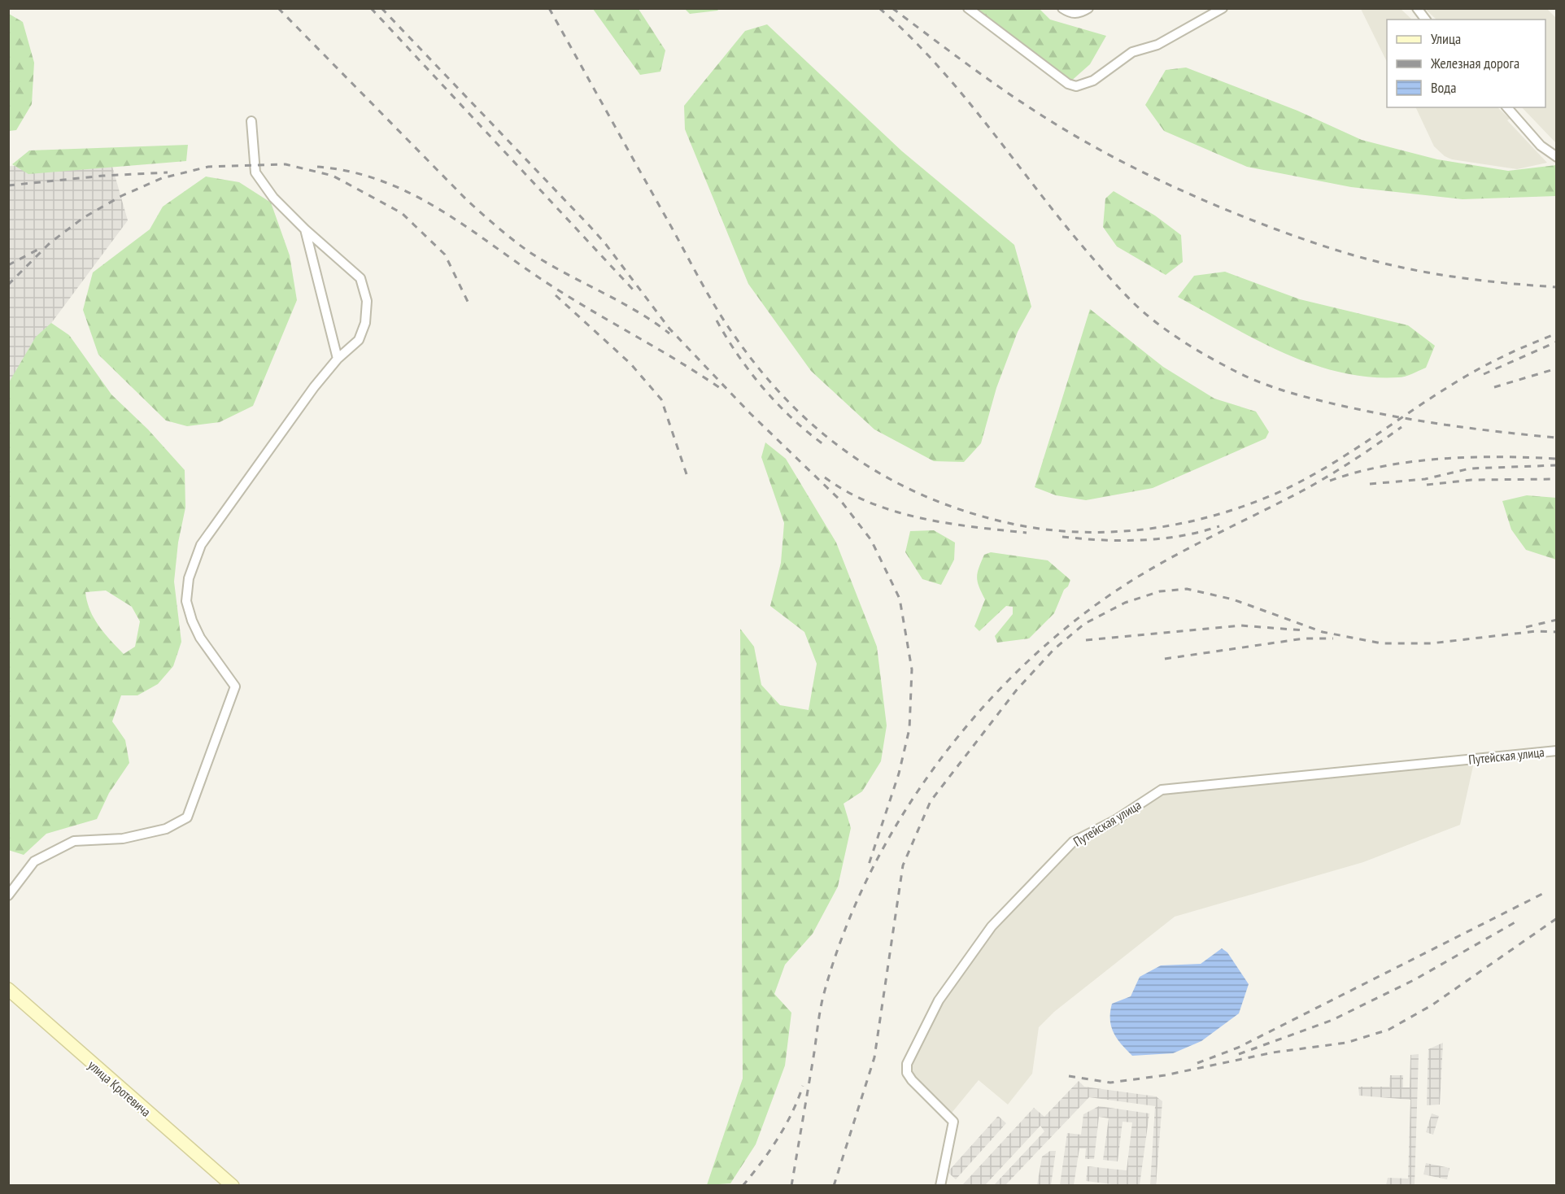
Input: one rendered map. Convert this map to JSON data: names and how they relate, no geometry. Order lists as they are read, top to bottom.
{
  "streets": {
    "street": ["Путейская улица", "улица Кротевича"]
  },
  "legend": ["Улица", "Железная дорога", "Вода"]
}
